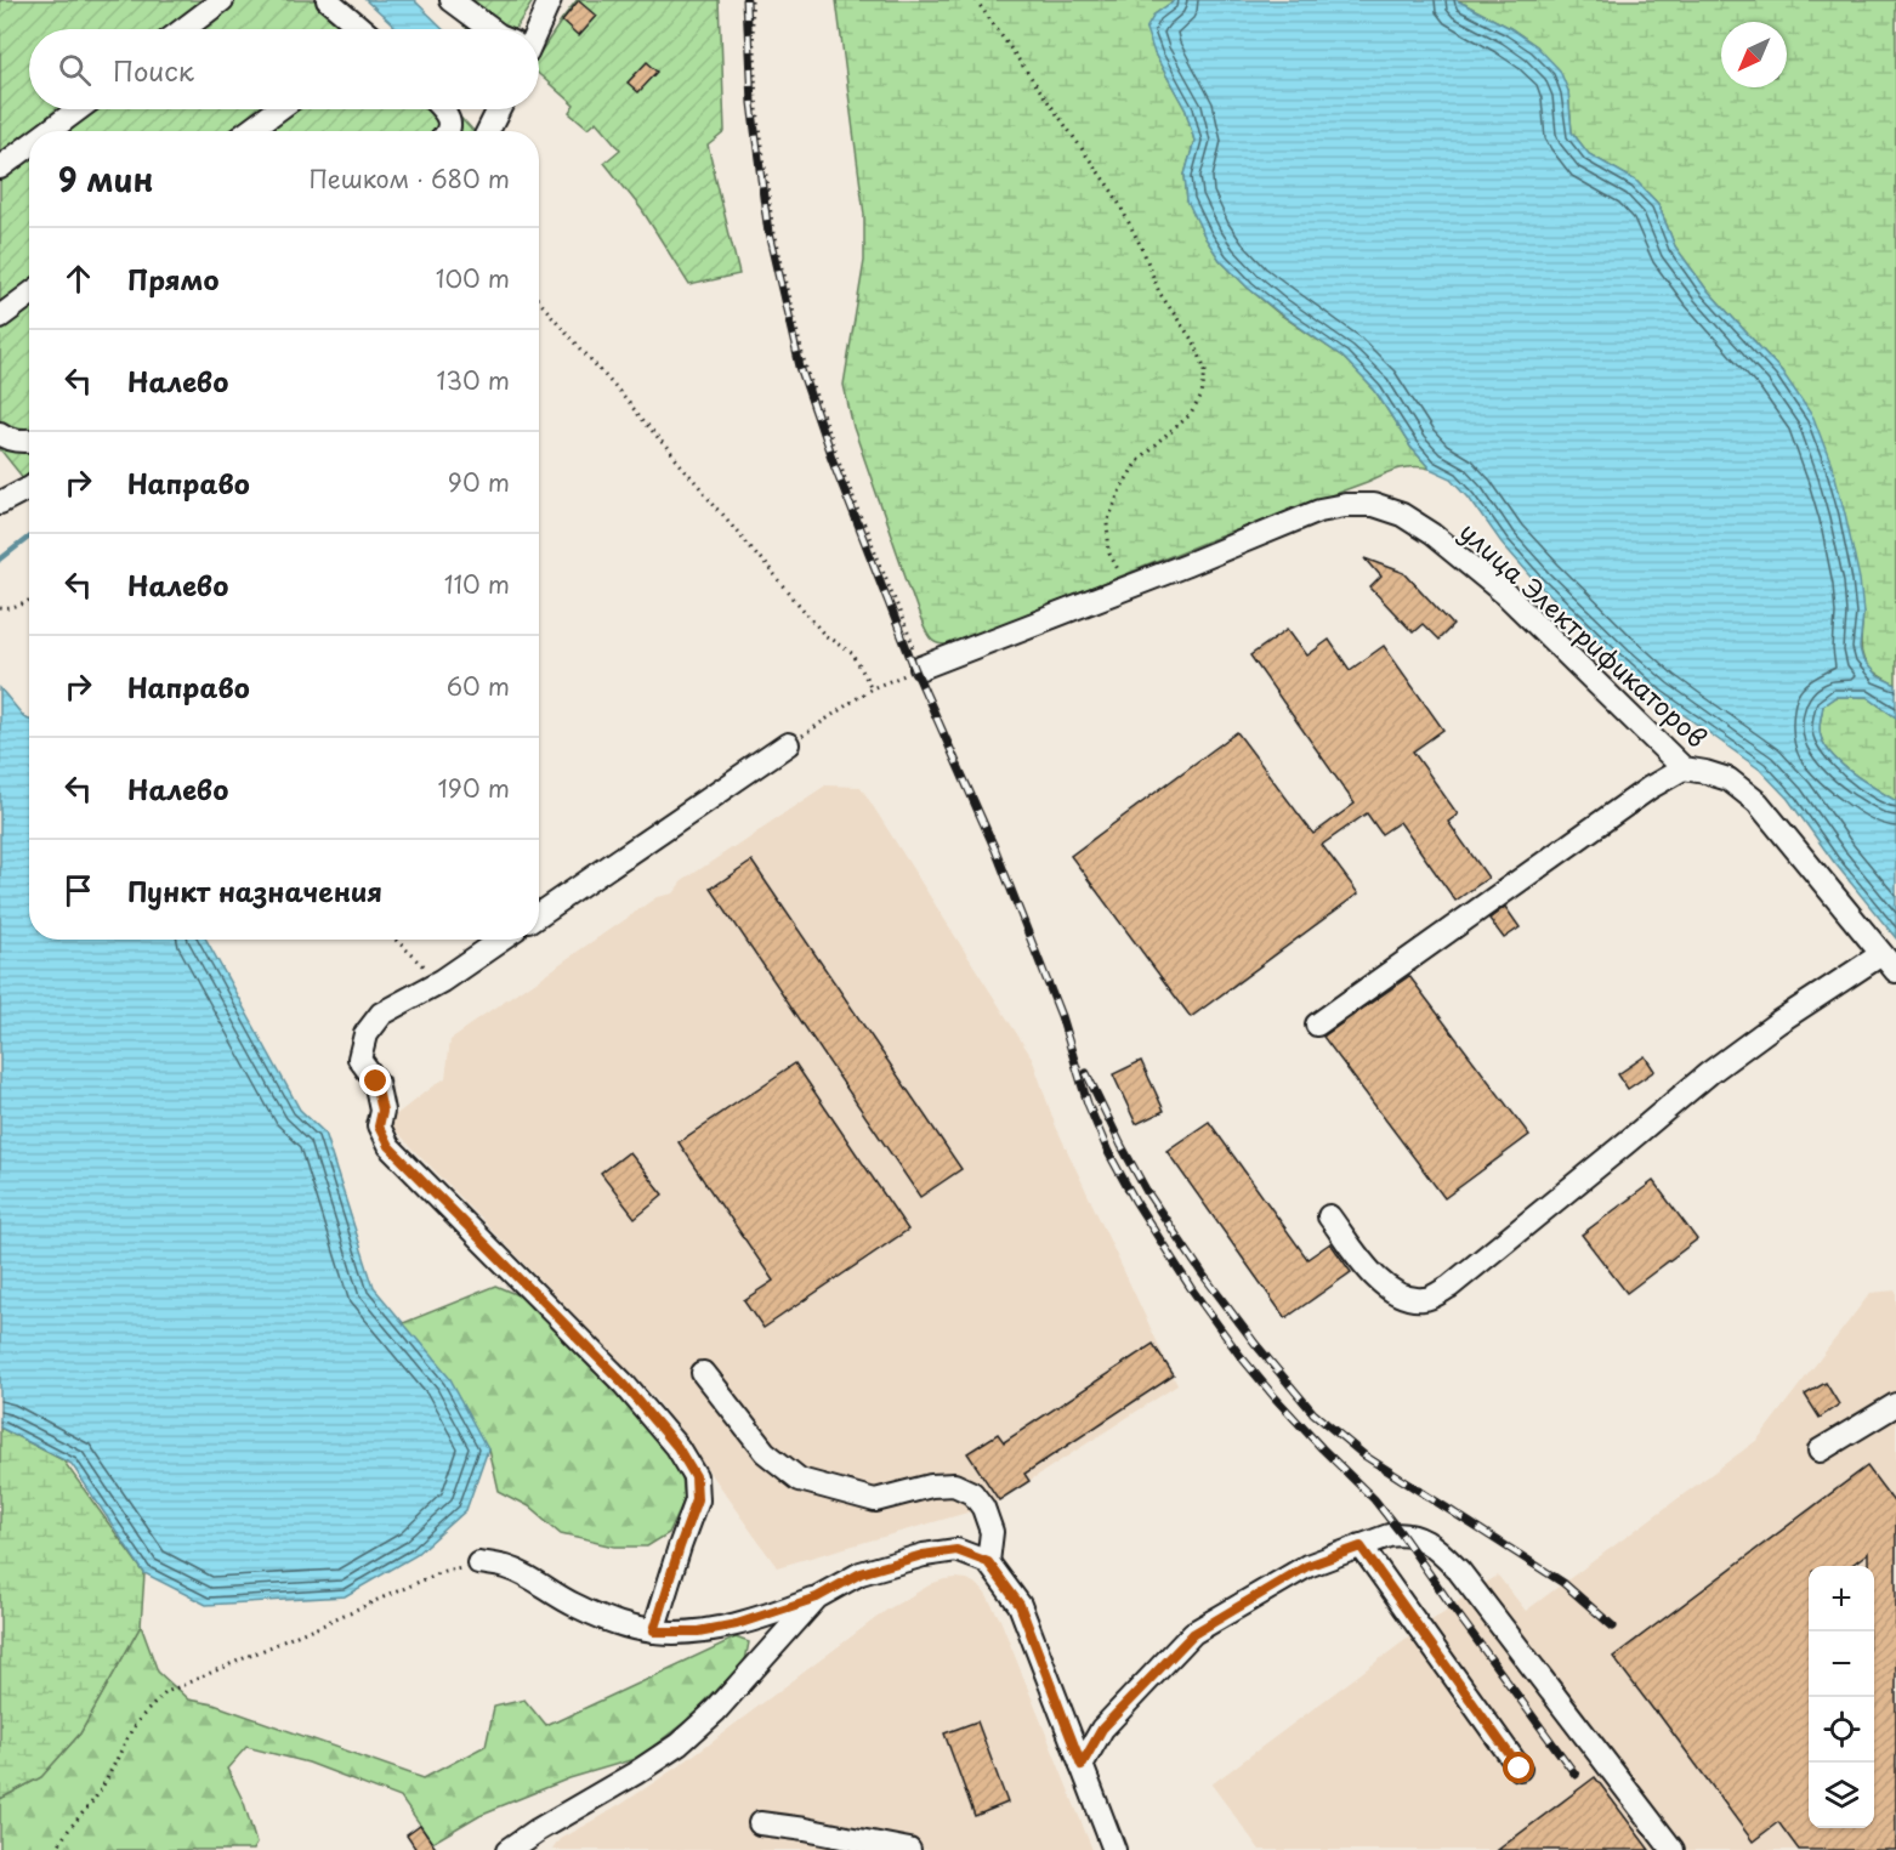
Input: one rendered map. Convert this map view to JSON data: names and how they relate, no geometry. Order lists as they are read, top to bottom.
{
  "streets": {
    "street": ["улица Электрификаторов"]
  },
  "north": "bottom left",
  "page": {
    "search": "Поиск",
    "heading": ["9 мин", "Пешком · 680 m"],
    "list": [
      ["Прямо", "100 m"],
      ["Налево", "130 m"],
      ["Направо", "90 m"],
      ["Налево", "110 m"],
      ["Направо", "60 m"],
      ["Налево", "190 m"],
      "Пункт назначения"
    ],
    "map_buttons": ["+", "−"]
  }
}
